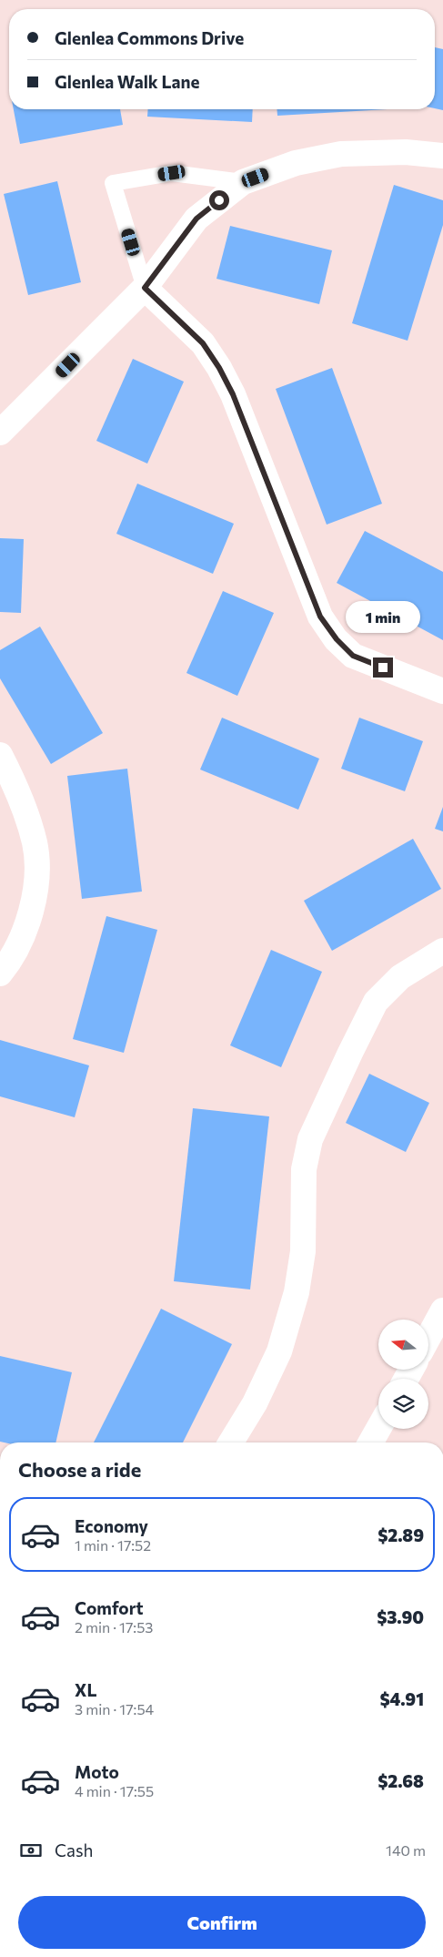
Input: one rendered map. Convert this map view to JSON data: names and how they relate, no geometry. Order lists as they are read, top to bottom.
{
  "north": "left",
  "page": {
    "banner": ["Glenlea Commons Drive", "Glenlea Walk Lane"],
    "bubble": "1 min",
    "heading": "Choose a ride",
    "list": [
      {
        "name": "Economy",
        "note": "1 min · 17:52",
        "value": "$2.89"
      },
      {
        "name": "Comfort",
        "note": "2 min · 17:53",
        "value": "$3.90"
      },
      {
        "name": "XL",
        "note": "3 min · 17:54",
        "value": "$4.91"
      },
      {
        "name": "Moto",
        "note": "4 min · 17:55",
        "value": "$2.68"
      }
    ],
    "pay": ["Cash", "140 m"],
    "buttons": "Confirm"
  }
}
